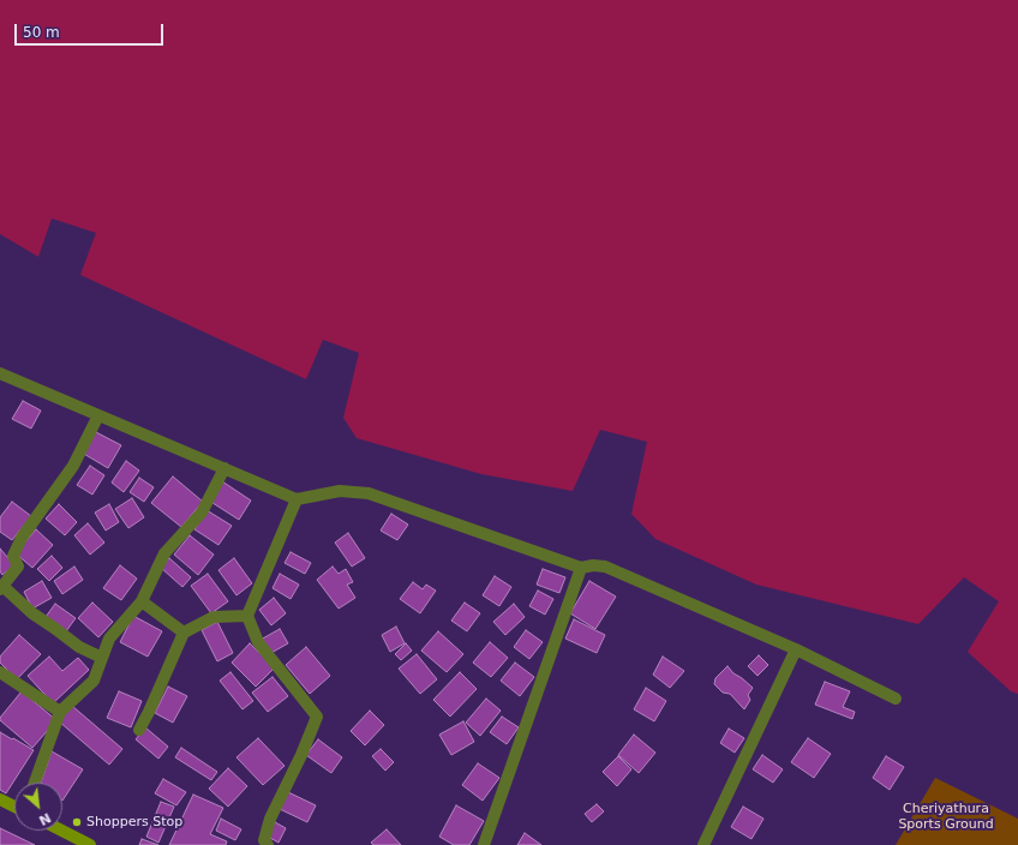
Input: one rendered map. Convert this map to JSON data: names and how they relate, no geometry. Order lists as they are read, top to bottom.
{
  "parks": ["Cheriyathura Sports Ground"],
  "places": ["Shoppers Stop"],
  "scale_bar": "50 m",
  "north": "bottom right"
}
